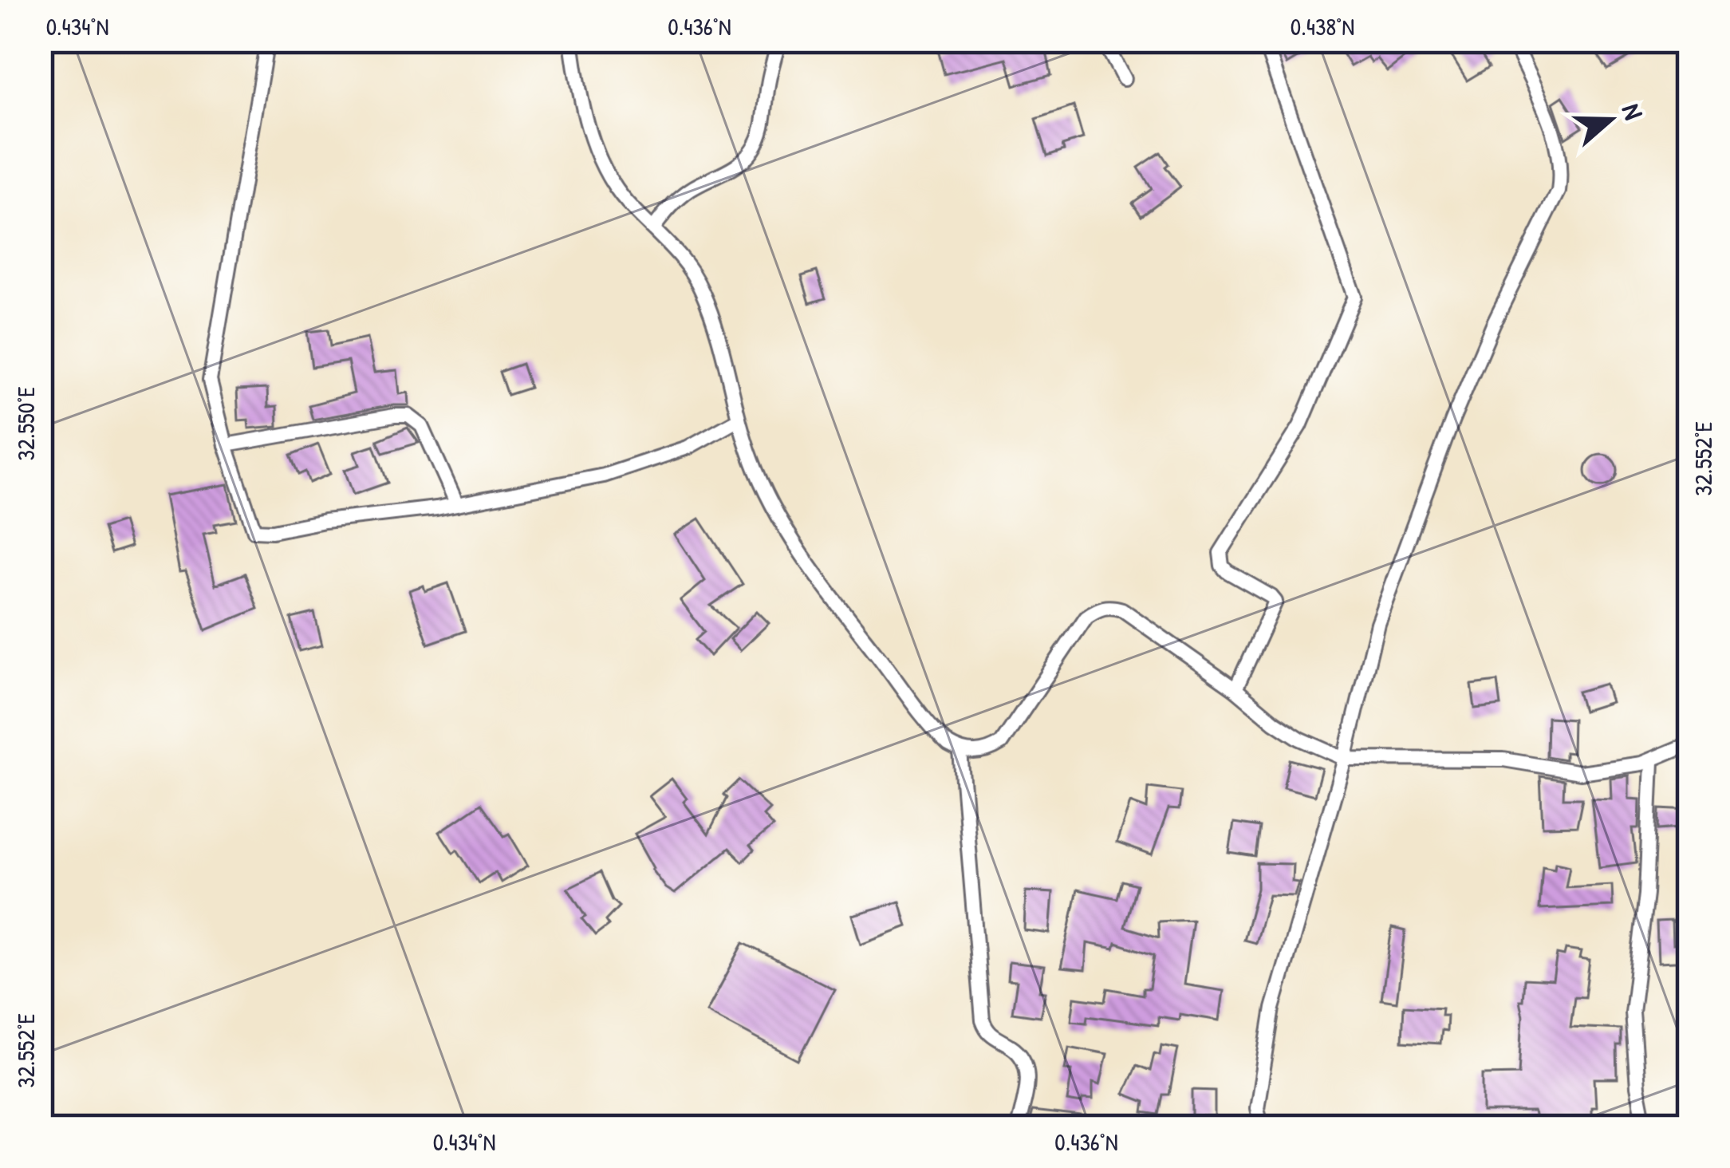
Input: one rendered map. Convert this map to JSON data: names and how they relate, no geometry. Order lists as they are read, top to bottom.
{
  "north": "right",
  "coordinates": [
    "0.434°N",
    "0.436°N",
    "0.438°N",
    "32.550°E",
    "32.552°E"
  ]
}
